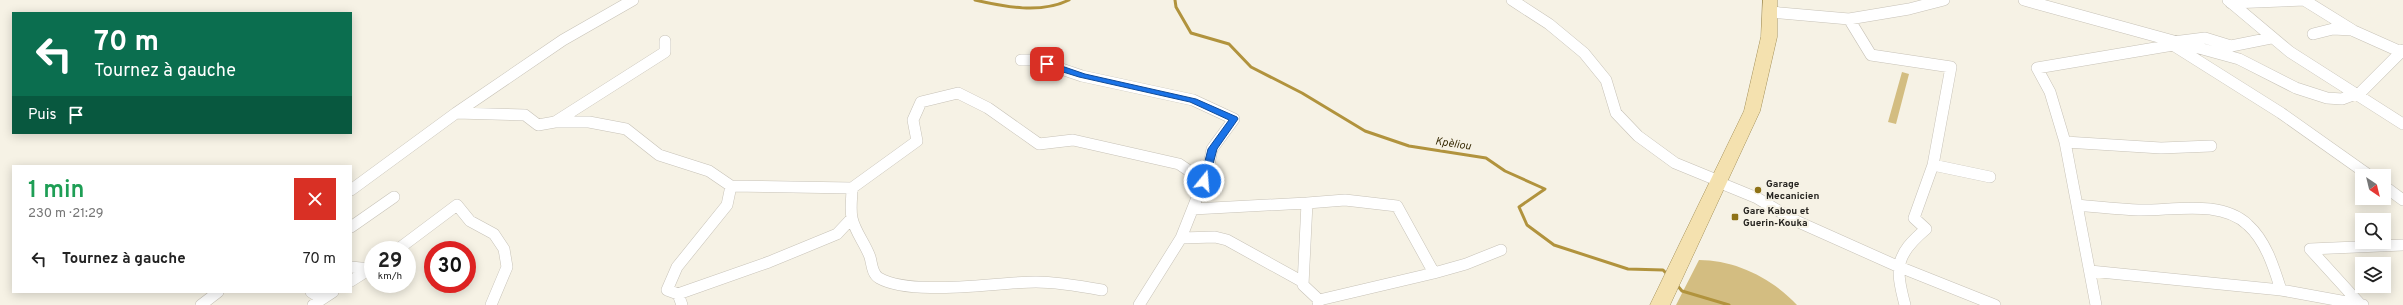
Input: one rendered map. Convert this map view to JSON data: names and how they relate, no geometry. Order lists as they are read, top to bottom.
{
  "water": ["Kpèliou"],
  "places": {
    "other": ["Garage Mecanicien"],
    "transit": ["Gare Kabou et Guerin-Kouka"]
  },
  "north": "bottom right",
  "page": {
    "turn": ["70 m", "Tournez à gauche"],
    "then": "Puis",
    "heading": ["1 min", "230 m · 21:29"],
    "list": [
      {
        "name": "Tournez à gauche",
        "value": "70 m"
      }
    ],
    "speed": "29 km/h",
    "limit": "30"
  }
}
